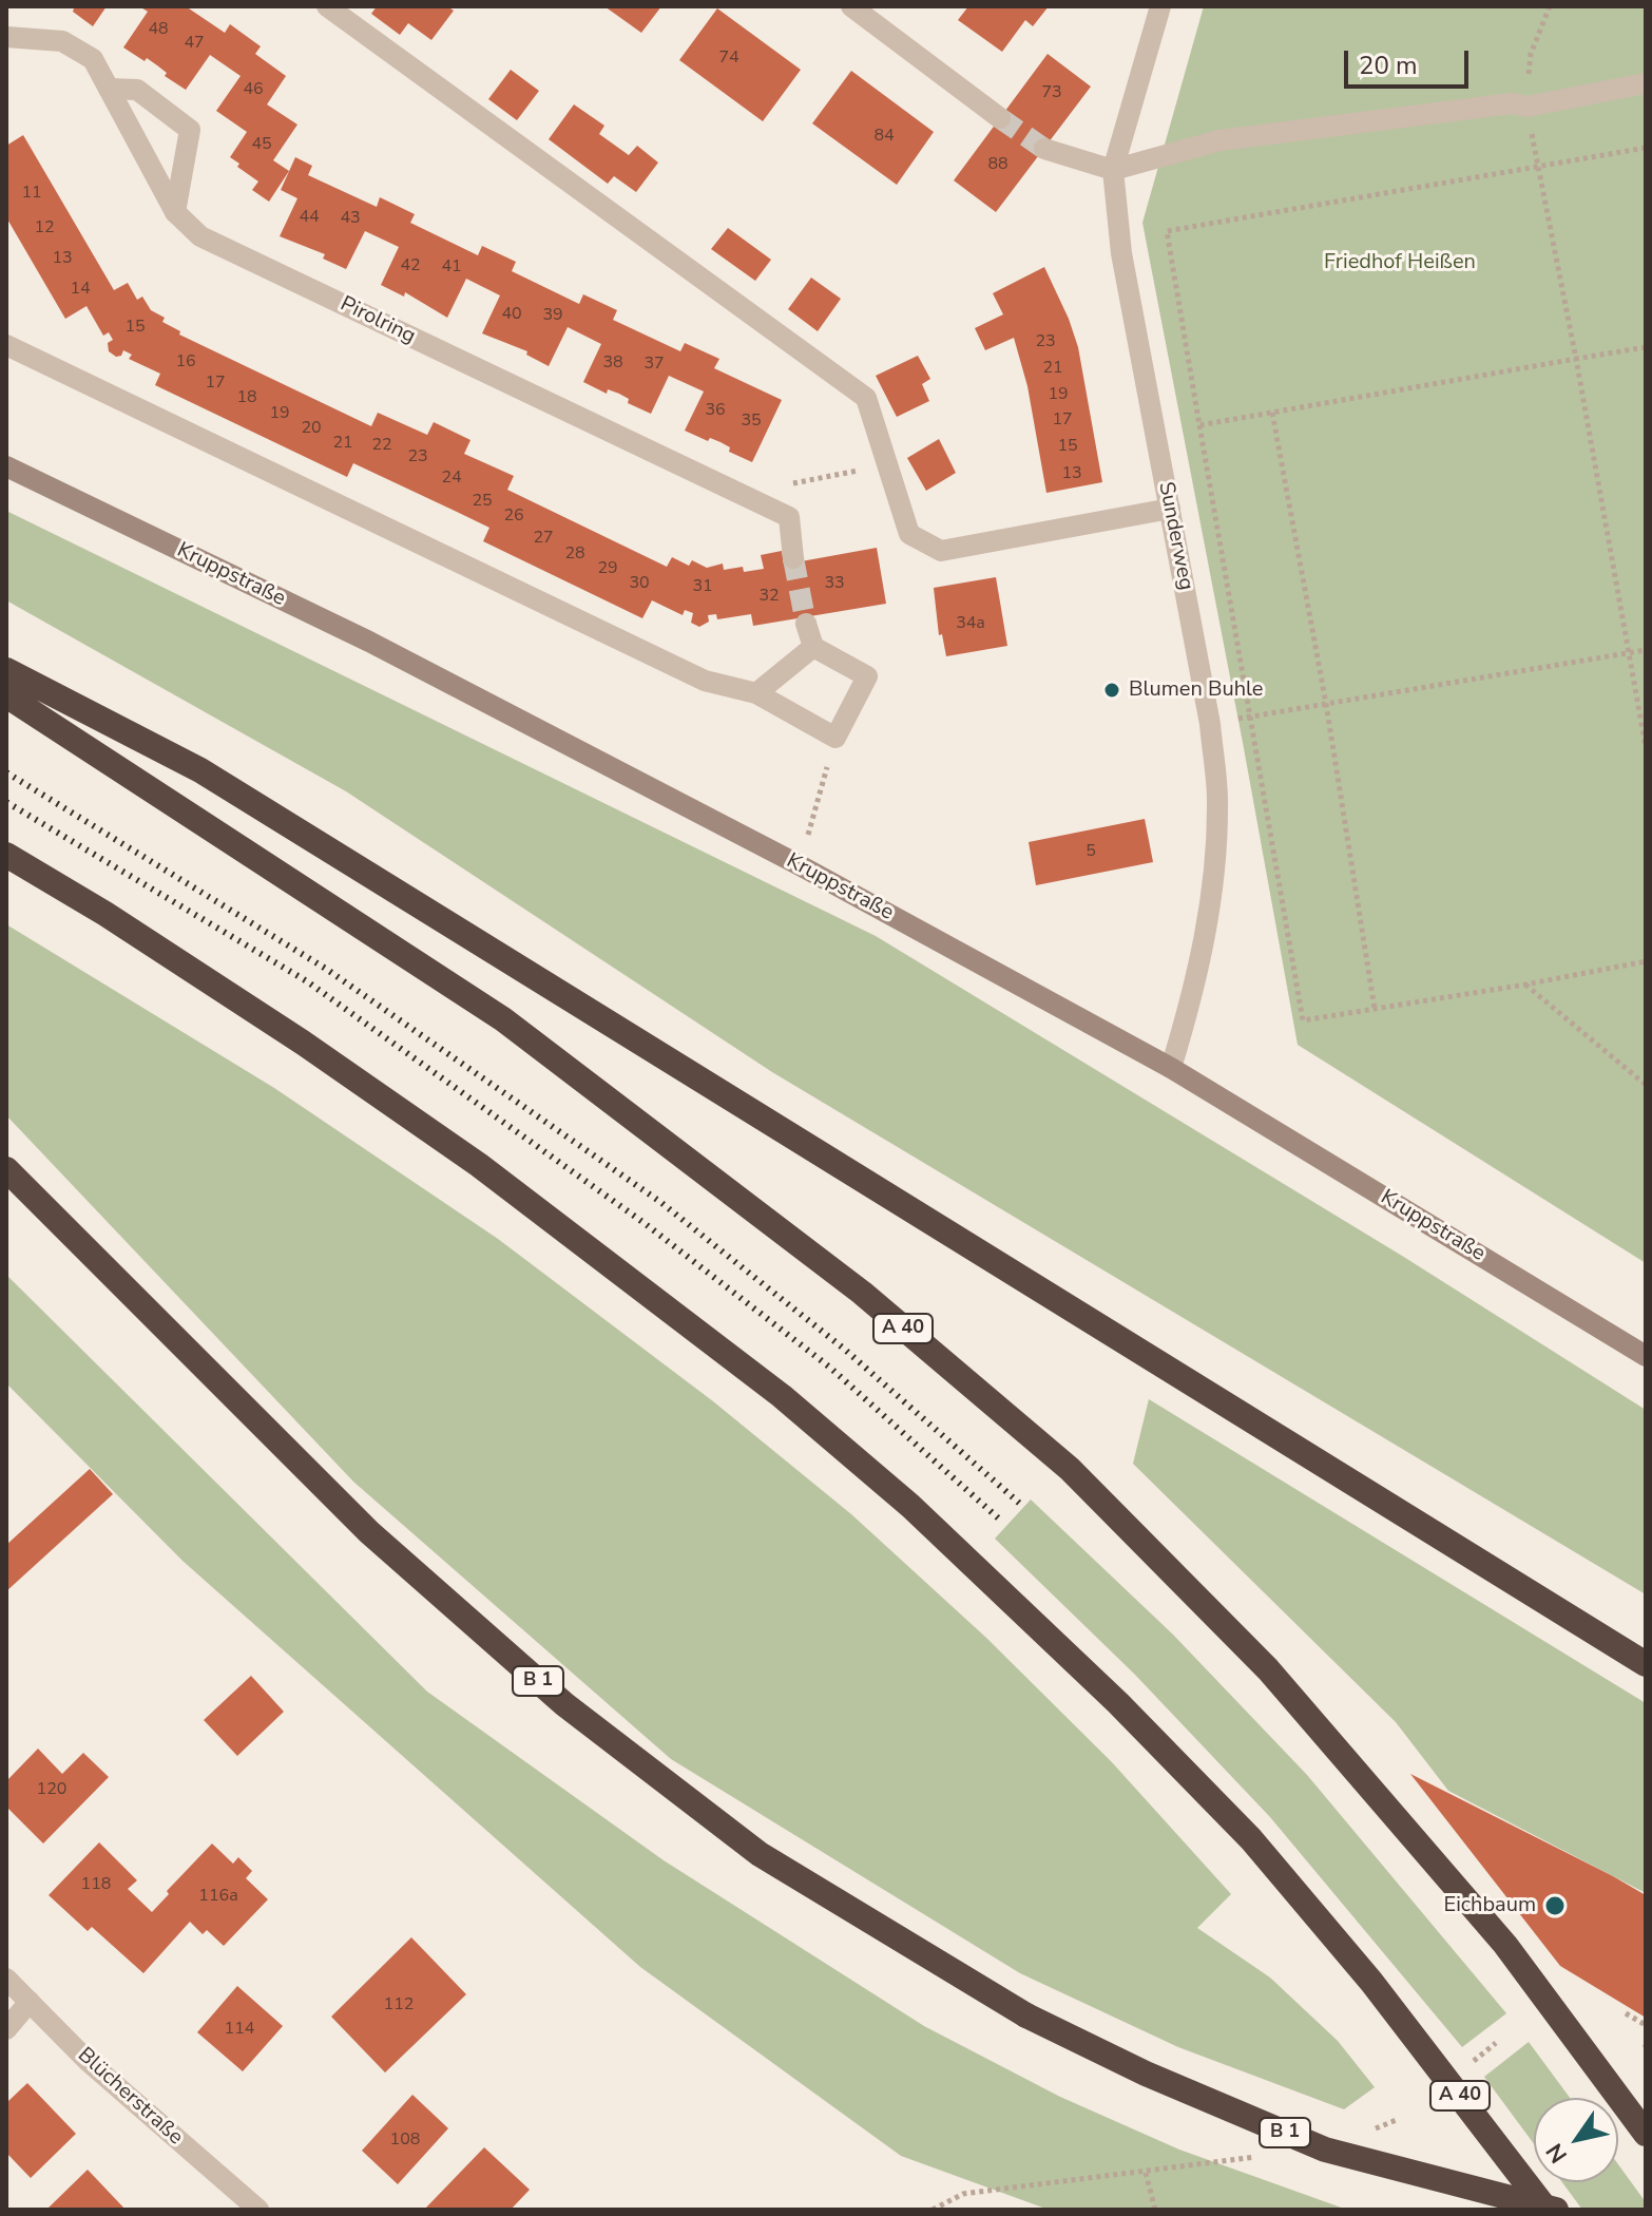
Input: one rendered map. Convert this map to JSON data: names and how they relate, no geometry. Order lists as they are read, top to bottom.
{
  "streets": {
    "highway": ["A 40", "B 1"],
    "street": [
      "Pirolring",
      "Sunderweg",
      "Kruppstraße",
      "Blücherstraße"
    ]
  },
  "crossings": [
    ["Sunderweg", "Kruppstraße"]
  ],
  "parks": ["Friedhof Heißen"],
  "places": ["Blumen Buhle", "Eichbaum"],
  "house_numbers": [
    "48",
    "47",
    "74",
    "46",
    "73",
    "84",
    "45",
    "88",
    "11",
    "44",
    "43",
    "12",
    "13",
    "42",
    "41",
    "14",
    "40",
    "39",
    "15",
    "23",
    "16",
    "38",
    "37",
    "21",
    "17",
    "19",
    "18",
    "36",
    "19",
    "17",
    "35",
    "20",
    "21",
    "22",
    "15",
    "23",
    "13",
    "24",
    "25",
    "26",
    "27",
    "28",
    "29",
    "30",
    "33",
    "31",
    "32",
    "34a",
    "5",
    "120",
    "118",
    "116a",
    "112",
    "114",
    "108"
  ],
  "scale_bar": "20 m",
  "north": "bottom left"
}
